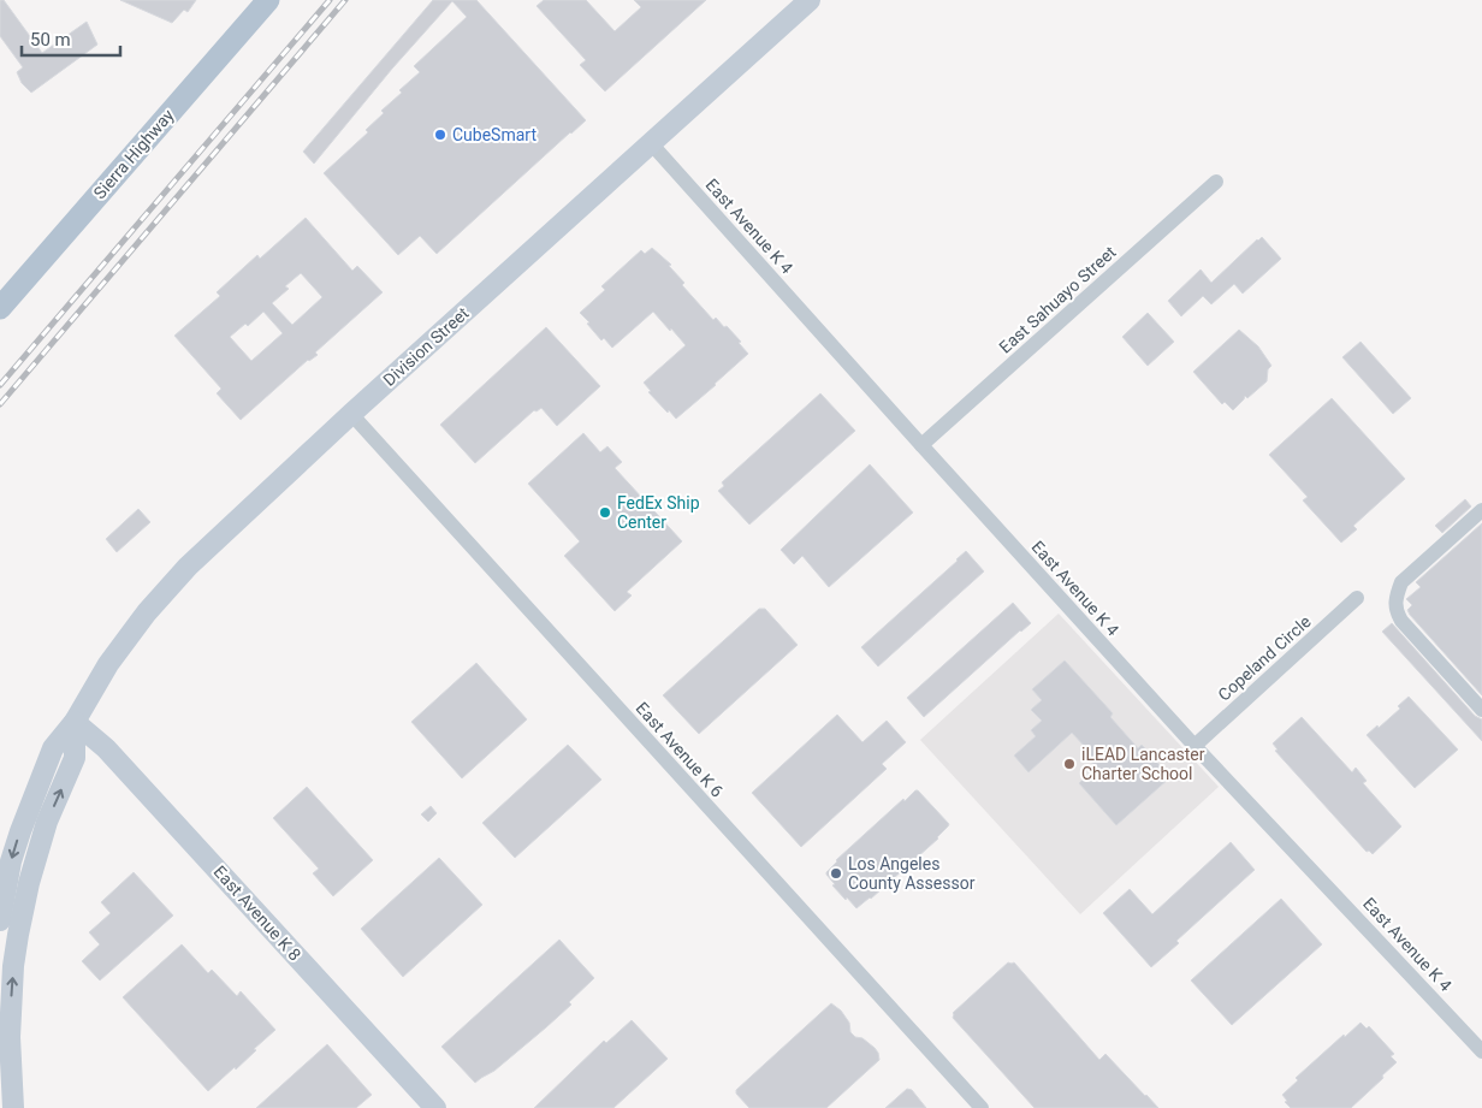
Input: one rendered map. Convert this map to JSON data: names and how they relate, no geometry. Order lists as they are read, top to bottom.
{
  "streets": {
    "main road": ["Sierra Highway", "Division Street", "East Avenue K 8"],
    "street": [
      "East Avenue K 4",
      "East Sahuayo Street",
      "Copeland Circle",
      "East Avenue K 6"
    ]
  },
  "crossings": [
    ["East Avenue K 4", "East Sahuayo Street"],
    ["East Avenue K 4", "Division Street"],
    ["East Avenue K 4", "Copeland Circle"],
    ["Division Street", "East Avenue K 6"],
    ["Division Street", "East Avenue K 8"]
  ],
  "places": [
    "CubeSmart",
    "FedEx Ship Center",
    "iLEAD Lancaster Charter School",
    "Los Angeles County Assessor"
  ],
  "scale_bar": "50 m"
}
